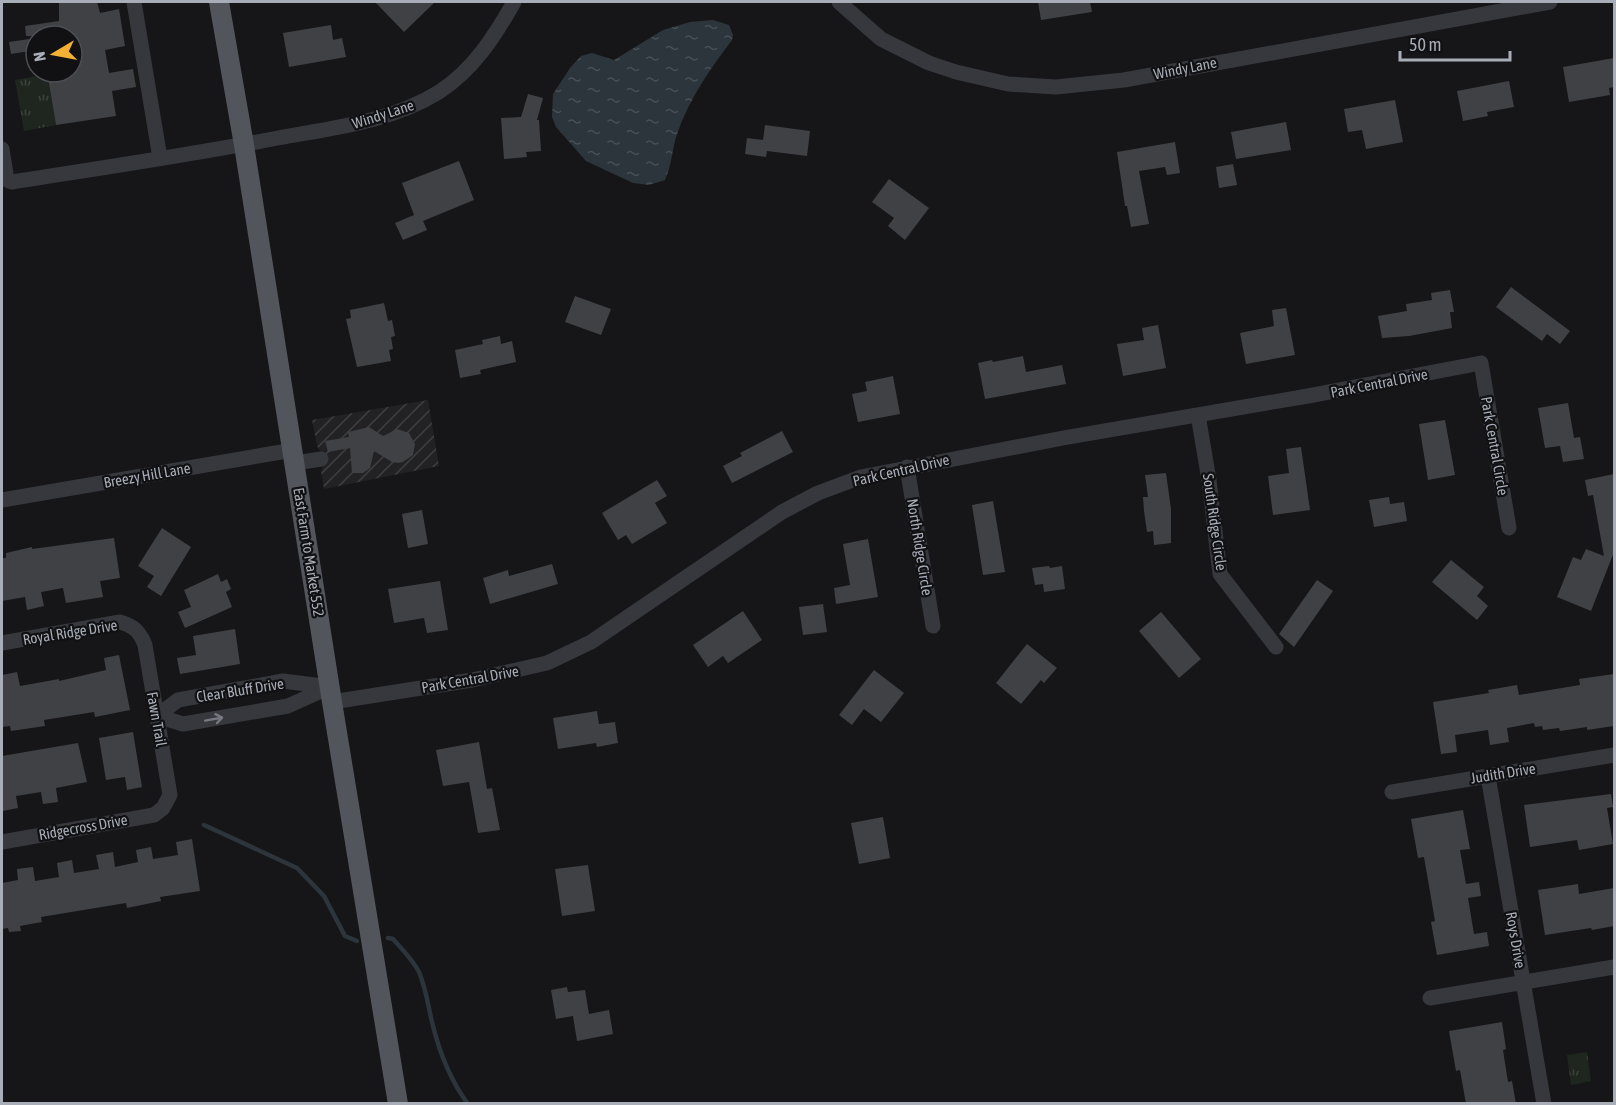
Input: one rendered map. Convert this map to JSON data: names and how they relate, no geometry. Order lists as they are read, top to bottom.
{
  "streets": {
    "main road": ["East Farm to Market 552"],
    "street": [
      "Windy Lane",
      "Park Central Drive",
      "Park Central Circle",
      "Breezy Hill Lane",
      "South Ridge Circle",
      "North Ridge Circle",
      "Royal Ridge Drive",
      "Clear Bluff Drive",
      "Fawn Trail",
      "Judith Drive",
      "Ridgecross Drive",
      "Roys Drive"
    ]
  },
  "crossings": [
    ["Windy Lane", "East Farm to Market 552"],
    ["Park Central Drive", "Park Central Circle"],
    ["Park Central Drive", "South Ridge Circle"],
    ["Park Central Drive", "North Ridge Circle"],
    ["Park Central Drive", "East Farm to Market 552"],
    ["Park Central Drive", "Clear Bluff Drive"],
    ["Breezy Hill Lane", "East Farm to Market 552"],
    ["East Farm to Market 552", "Clear Bluff Drive"],
    ["Royal Ridge Drive", "Fawn Trail"],
    ["Clear Bluff Drive", "Fawn Trail"],
    ["Fawn Trail", "Ridgecross Drive"],
    ["Judith Drive", "Roys Drive"]
  ],
  "scale_bar": "50 m",
  "north": "left"
}
